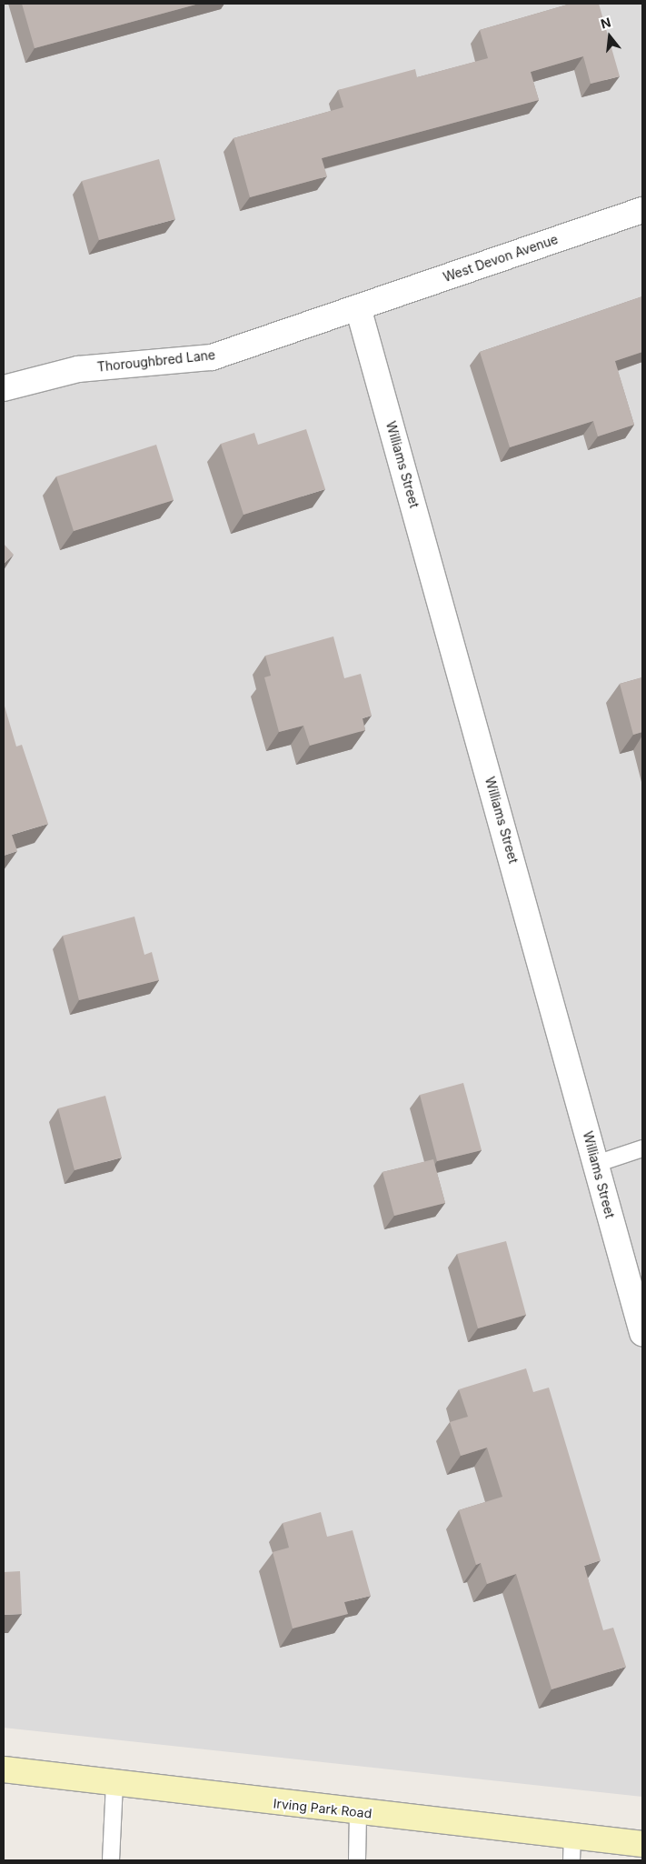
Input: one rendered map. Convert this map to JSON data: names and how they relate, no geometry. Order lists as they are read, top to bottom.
{
  "streets": {
    "main road": ["Irving Park Road"],
    "street": ["West Devon Avenue", "Thoroughbred Lane", "Williams Street"]
  },
  "crossings": [
    ["West Devon Avenue", "Thoroughbred Lane"],
    ["West Devon Avenue", "Williams Street"],
    ["Thoroughbred Lane", "Williams Street"]
  ],
  "north": "top"
}
